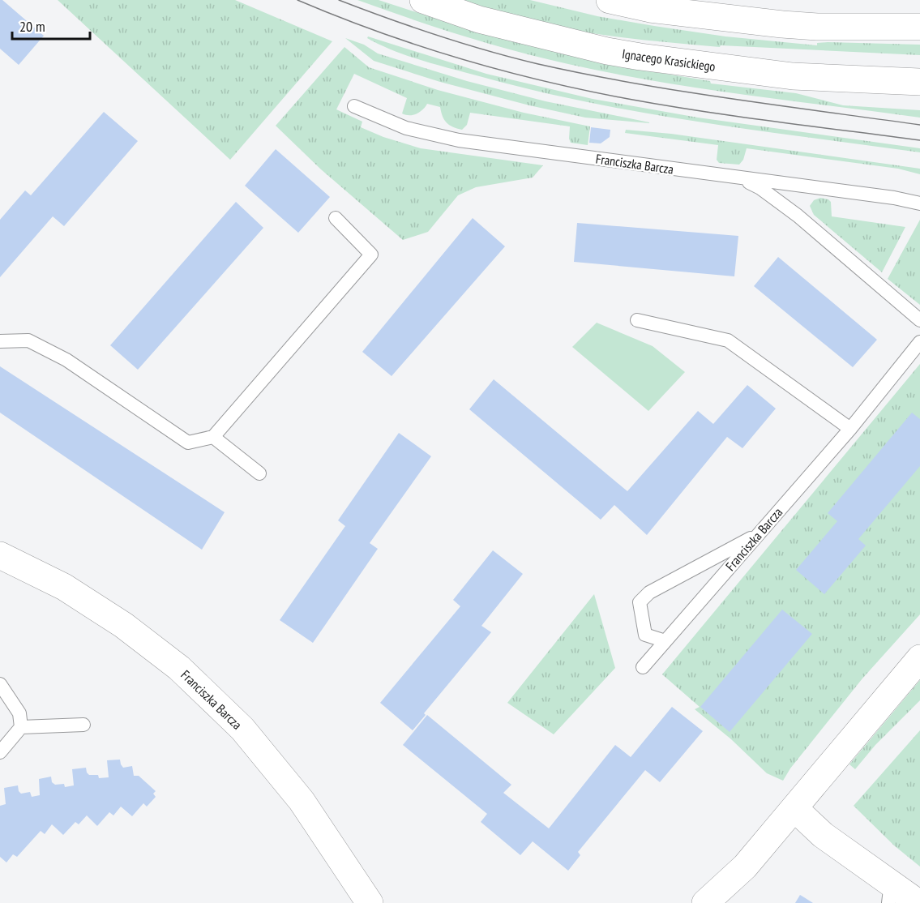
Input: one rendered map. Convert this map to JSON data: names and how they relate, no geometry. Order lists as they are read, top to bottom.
{
  "streets": {
    "street": ["Ignacego Krasickiego", "Franciszka Barcza"]
  },
  "scale_bar": "20 m"
}
